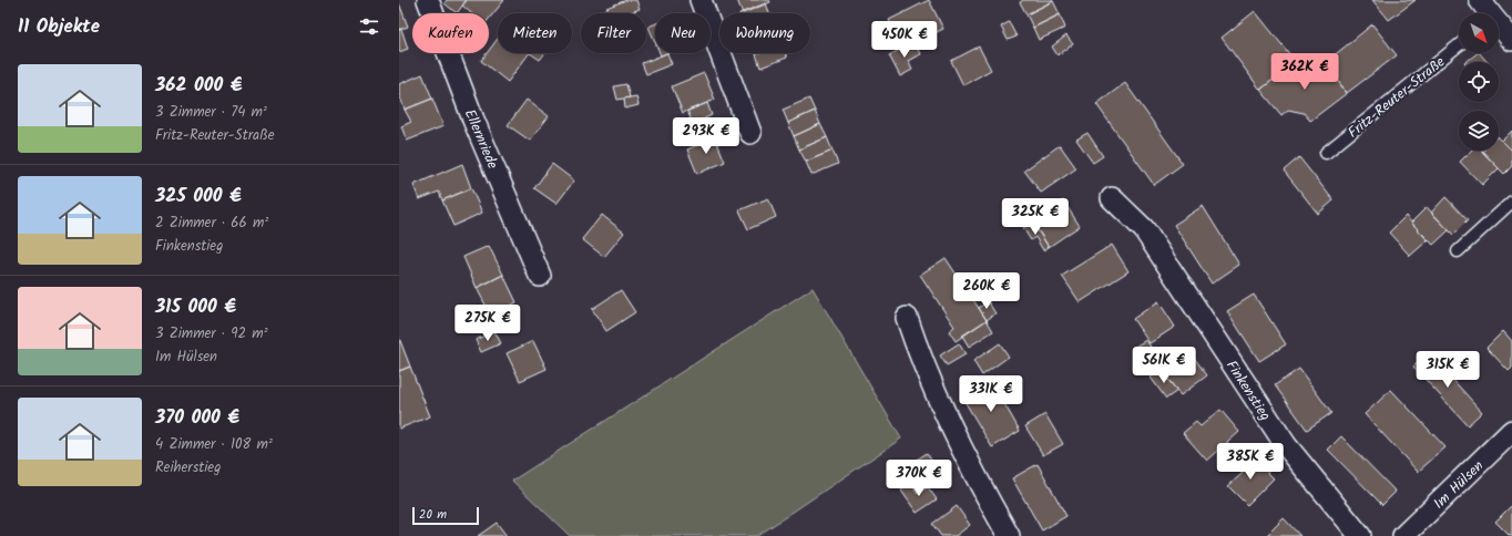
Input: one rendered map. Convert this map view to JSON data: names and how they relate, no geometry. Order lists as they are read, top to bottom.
{
  "streets": {
    "street": ["Ellernriede", "Finkenstieg", "Im Hülsen"],
    "lane": ["Fritz-Reuter-Straße"]
  },
  "scale_bar": "20 m",
  "north": "bottom right",
  "page": {
    "heading": "11 Objekte",
    "chip": [
      "Kaufen",
      "Mieten",
      "Filter",
      "Neu",
      "Wohnung"
    ],
    "price": [
      "450K €",
      "362K €",
      "293K €",
      "325K €",
      "260K €",
      "275K €",
      "561K €",
      "315K €",
      "331K €",
      "385K €",
      "370K €"
    ],
    "list": [
      {
        "name": "362 000 €",
        "note": "3 Zimmer · 74 m² · Fritz-Reuter-Straße"
      },
      {
        "name": "325 000 €",
        "note": "2 Zimmer · 66 m² · Finkenstieg"
      },
      {
        "name": "315 000 €",
        "note": "3 Zimmer · 92 m² · Im Hülsen"
      },
      {
        "name": "370 000 €",
        "note": "4 Zimmer · 108 m² · Reiherstieg"
      }
    ],
    "scale": "20 m"
  }
}
